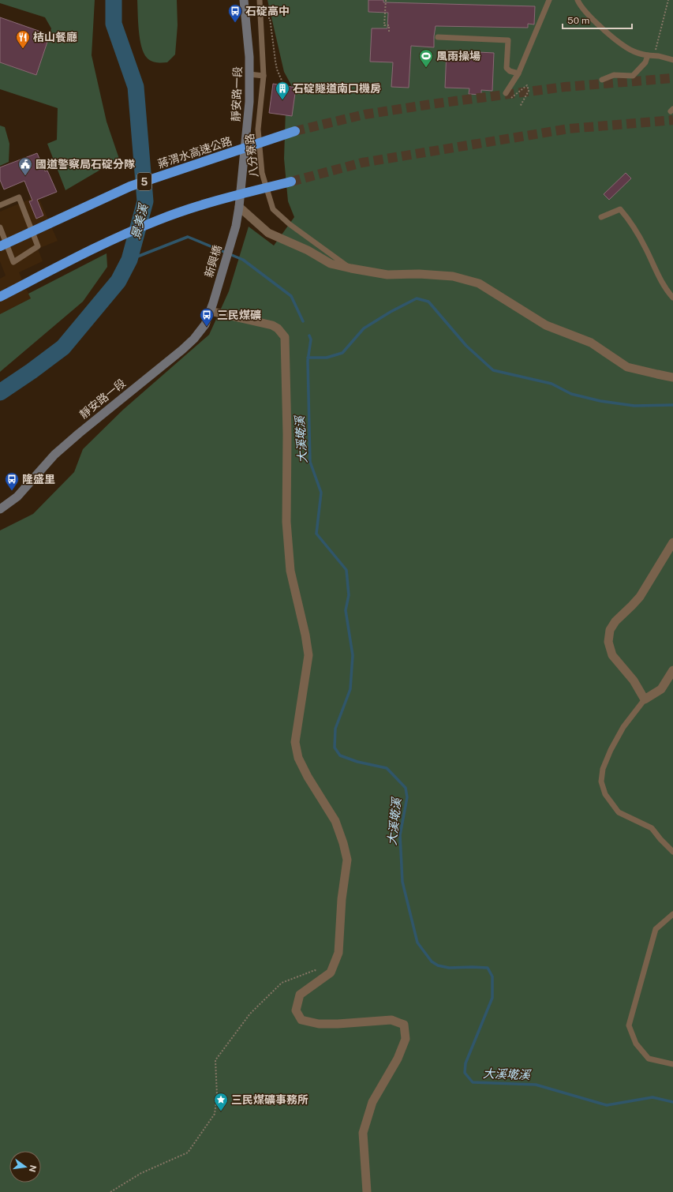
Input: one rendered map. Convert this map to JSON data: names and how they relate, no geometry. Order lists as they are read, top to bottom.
{
  "streets": {
    "highway": ["蔣渭水高速公路", "5"],
    "main road": ["靜安路一段", "新興橋"],
    "lane": ["八分寮路"]
  },
  "crossings": [
    ["靜安路一段", "新興橋"]
  ],
  "water": ["景美溪", "大溪墘溪"],
  "places": {
    "bus stop": ["石碇高中", "三民煤礦", "隆盛里"],
    "restaurant": ["桔山餐廳"],
    "sports": ["風雨操場"],
    "building": ["石碇隧道南口機房"],
    "public building": ["國道警察局石碇分隊"],
    "place": ["三民煤礦事務所"]
  },
  "scale_bar": "50 m",
  "north": "right"
}
